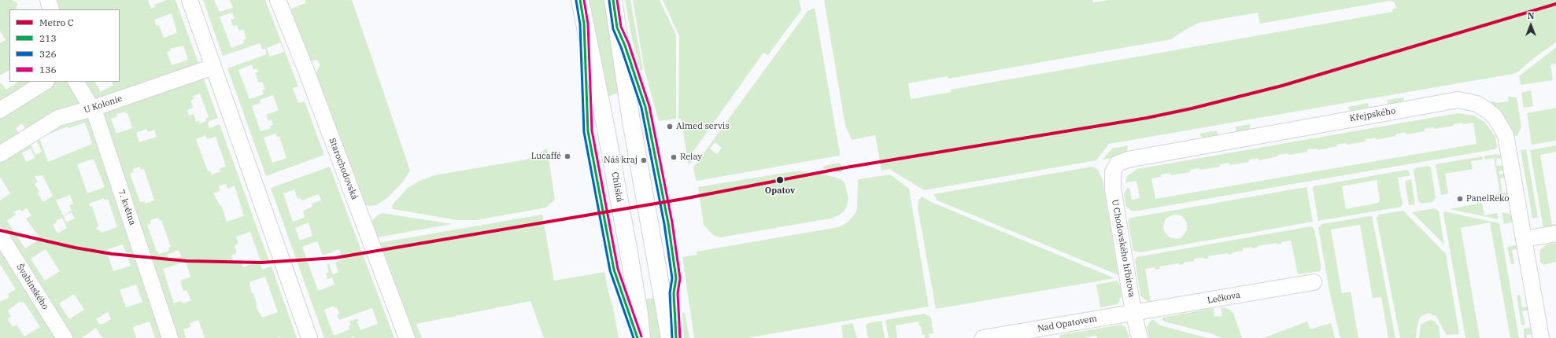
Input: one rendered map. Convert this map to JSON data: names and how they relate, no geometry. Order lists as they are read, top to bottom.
{
  "streets": {
    "main road": ["Chilská"],
    "street": [
      "U Kolonie",
      "Křejpského",
      "Starochodovská",
      "7. května",
      "U Chodovského hřbitova",
      "Švabinského",
      "Lečkova",
      "Nad Opatovem"
    ]
  },
  "crossings": [
    ["U Kolonie", "7. května"],
    ["Křejpského", "U Chodovského hřbitova"],
    ["U Chodovského hřbitova", "Lečkova"],
    ["U Chodovského hřbitova", "Nad Opatovem"],
    ["Lečkova", "Nad Opatovem"]
  ],
  "places": [
    "Almed servis",
    "Lucaffé",
    "Relay",
    "Náš kraj",
    "Opatov",
    "PanelReko"
  ],
  "lines": [
    "transit line 213",
    "transit line 136",
    "transit line 326",
    "metro line C"
  ],
  "legend": [
    "Metro C",
    "213",
    "326",
    "136"
  ],
  "north": "top"
}
